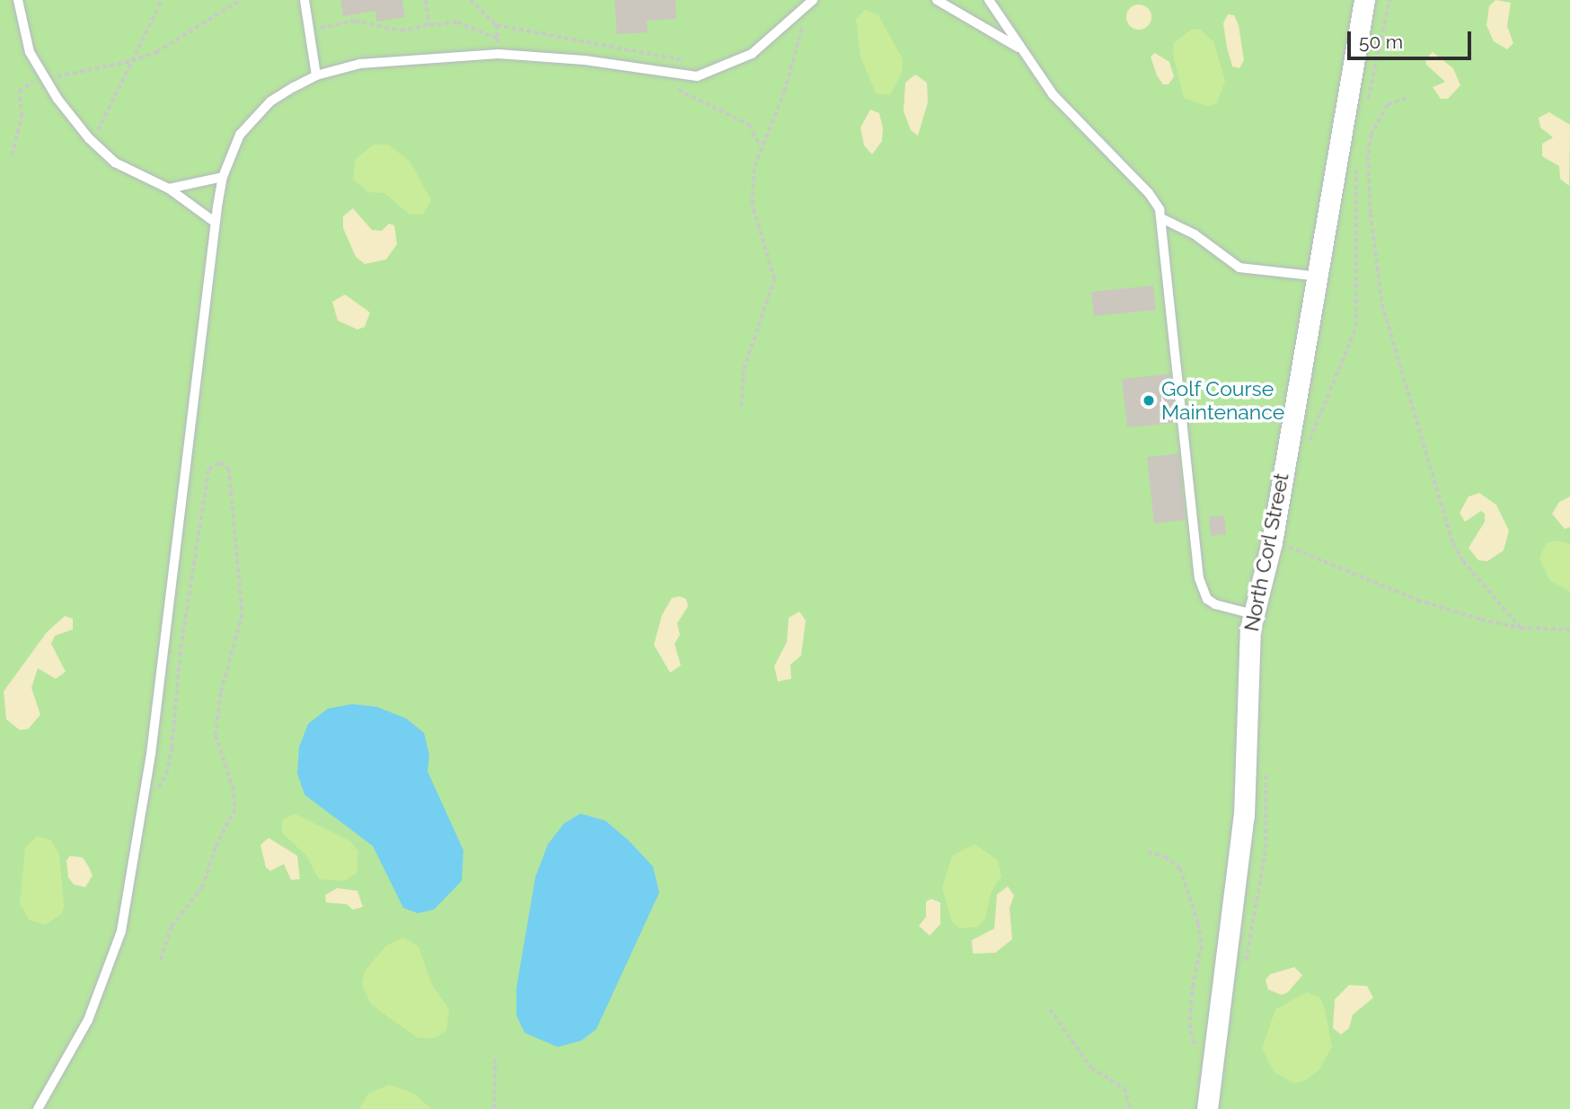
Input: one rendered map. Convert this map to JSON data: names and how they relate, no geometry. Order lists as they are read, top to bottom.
{
  "streets": {
    "street": ["North Corl Street"]
  },
  "places": ["Golf Course Maintenance"],
  "scale_bar": "50 m"
}
